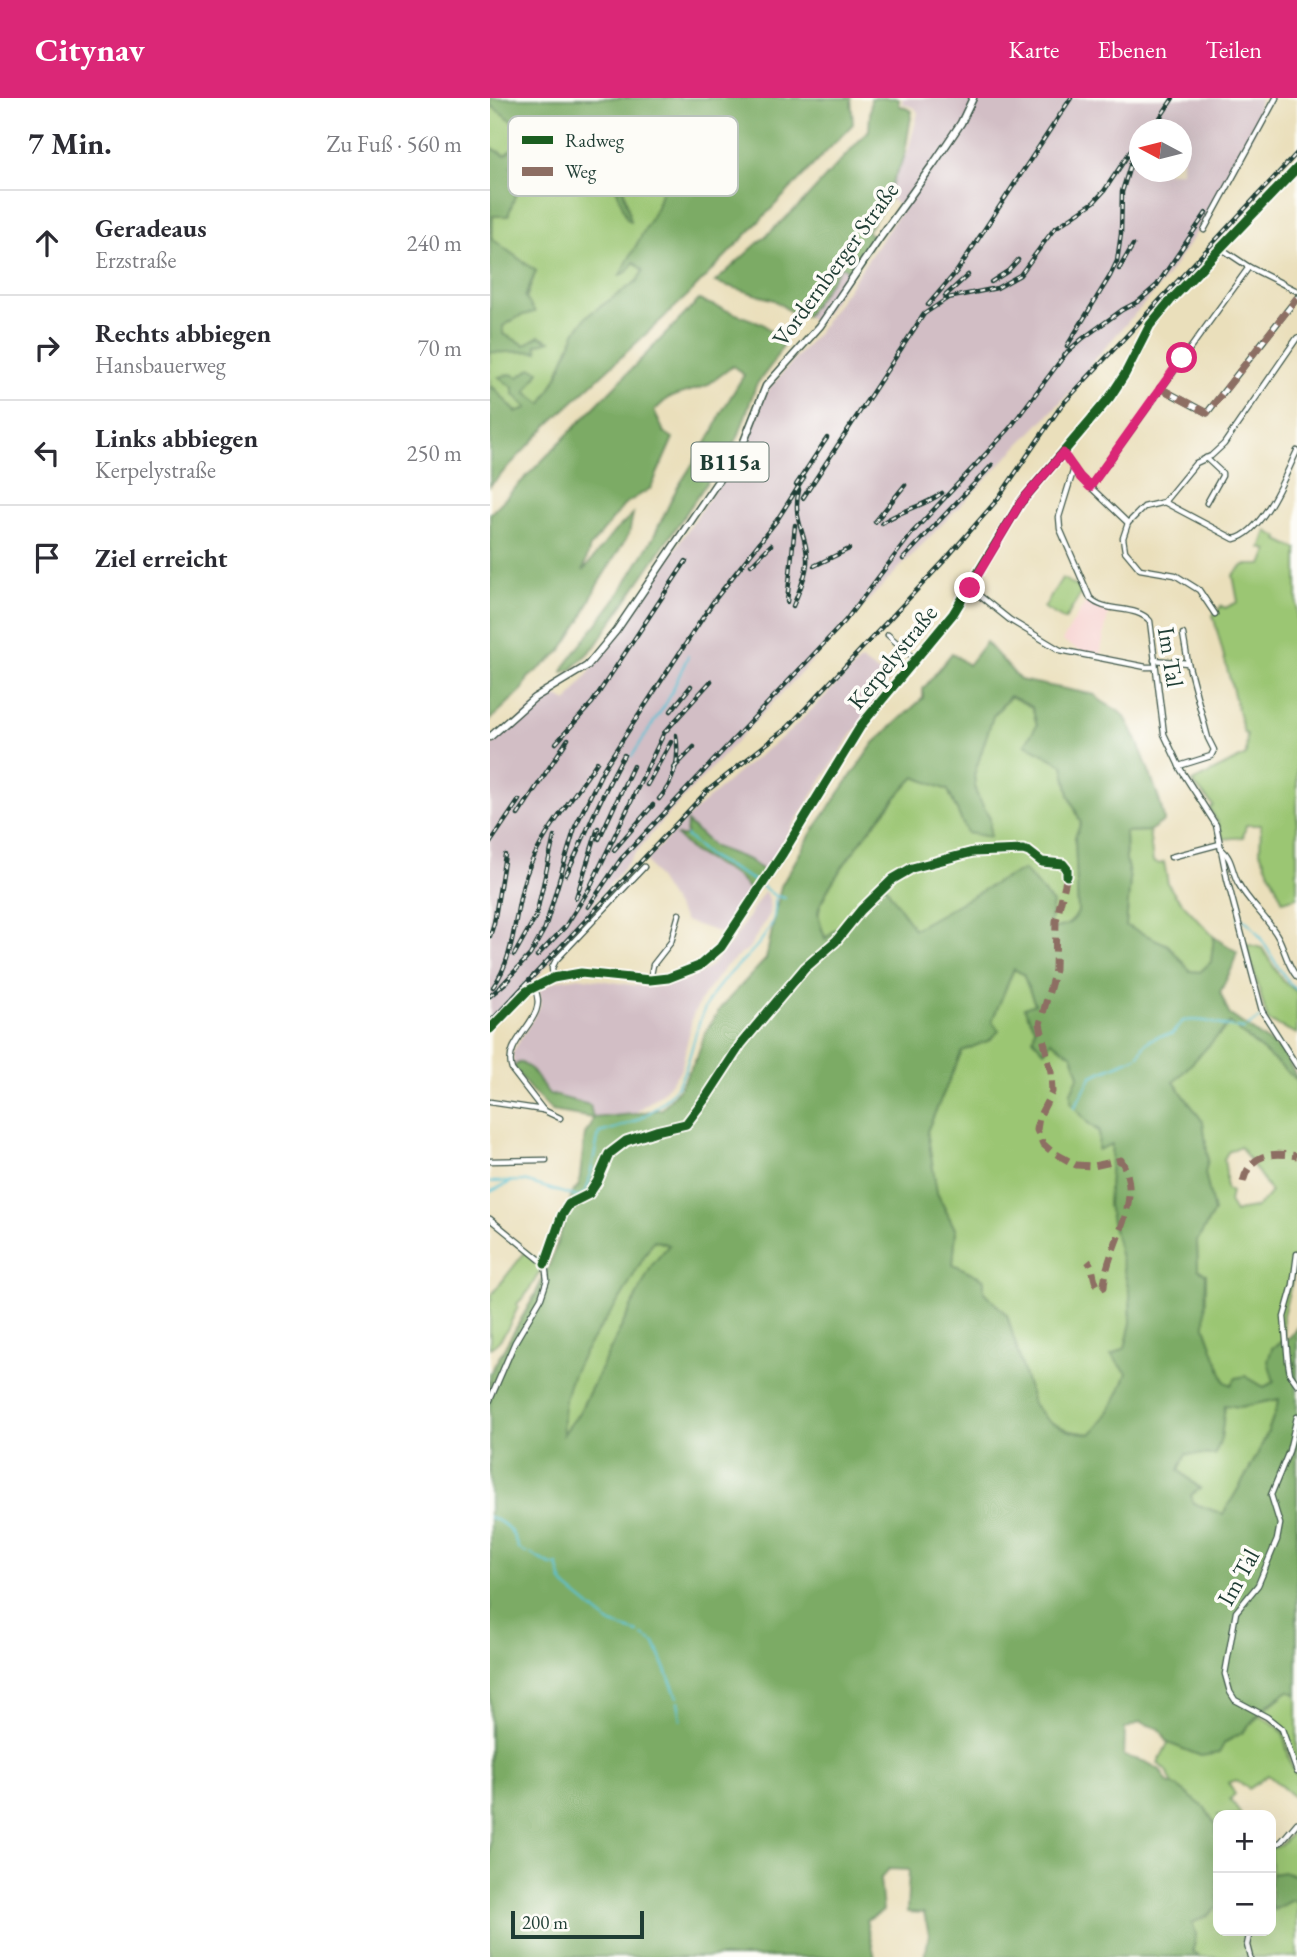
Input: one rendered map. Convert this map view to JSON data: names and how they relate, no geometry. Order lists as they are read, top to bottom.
{
  "streets": {
    "main road": ["Vordernberger Straße", "B115a", "Kerpelystraße"],
    "street": ["Im Tal"]
  },
  "legend": ["Radweg", "Weg"],
  "scale_bar": "200 m",
  "north": "left",
  "page": {
    "header": "Citynav",
    "nav": ["Karte", "Ebenen", "Teilen"],
    "heading": ["7 Min.", "Zu Fuß · 560 m"],
    "list": [
      ["Geradeaus", "Erzstraße", "240 m"],
      ["Rechts abbiegen", "Hansbauerweg", "70 m"],
      ["Links abbiegen", "Kerpelystraße", "250 m"],
      "Ziel erreicht"
    ],
    "map_buttons": ["+", "−"],
    "scale": "200 m"
  }
}
